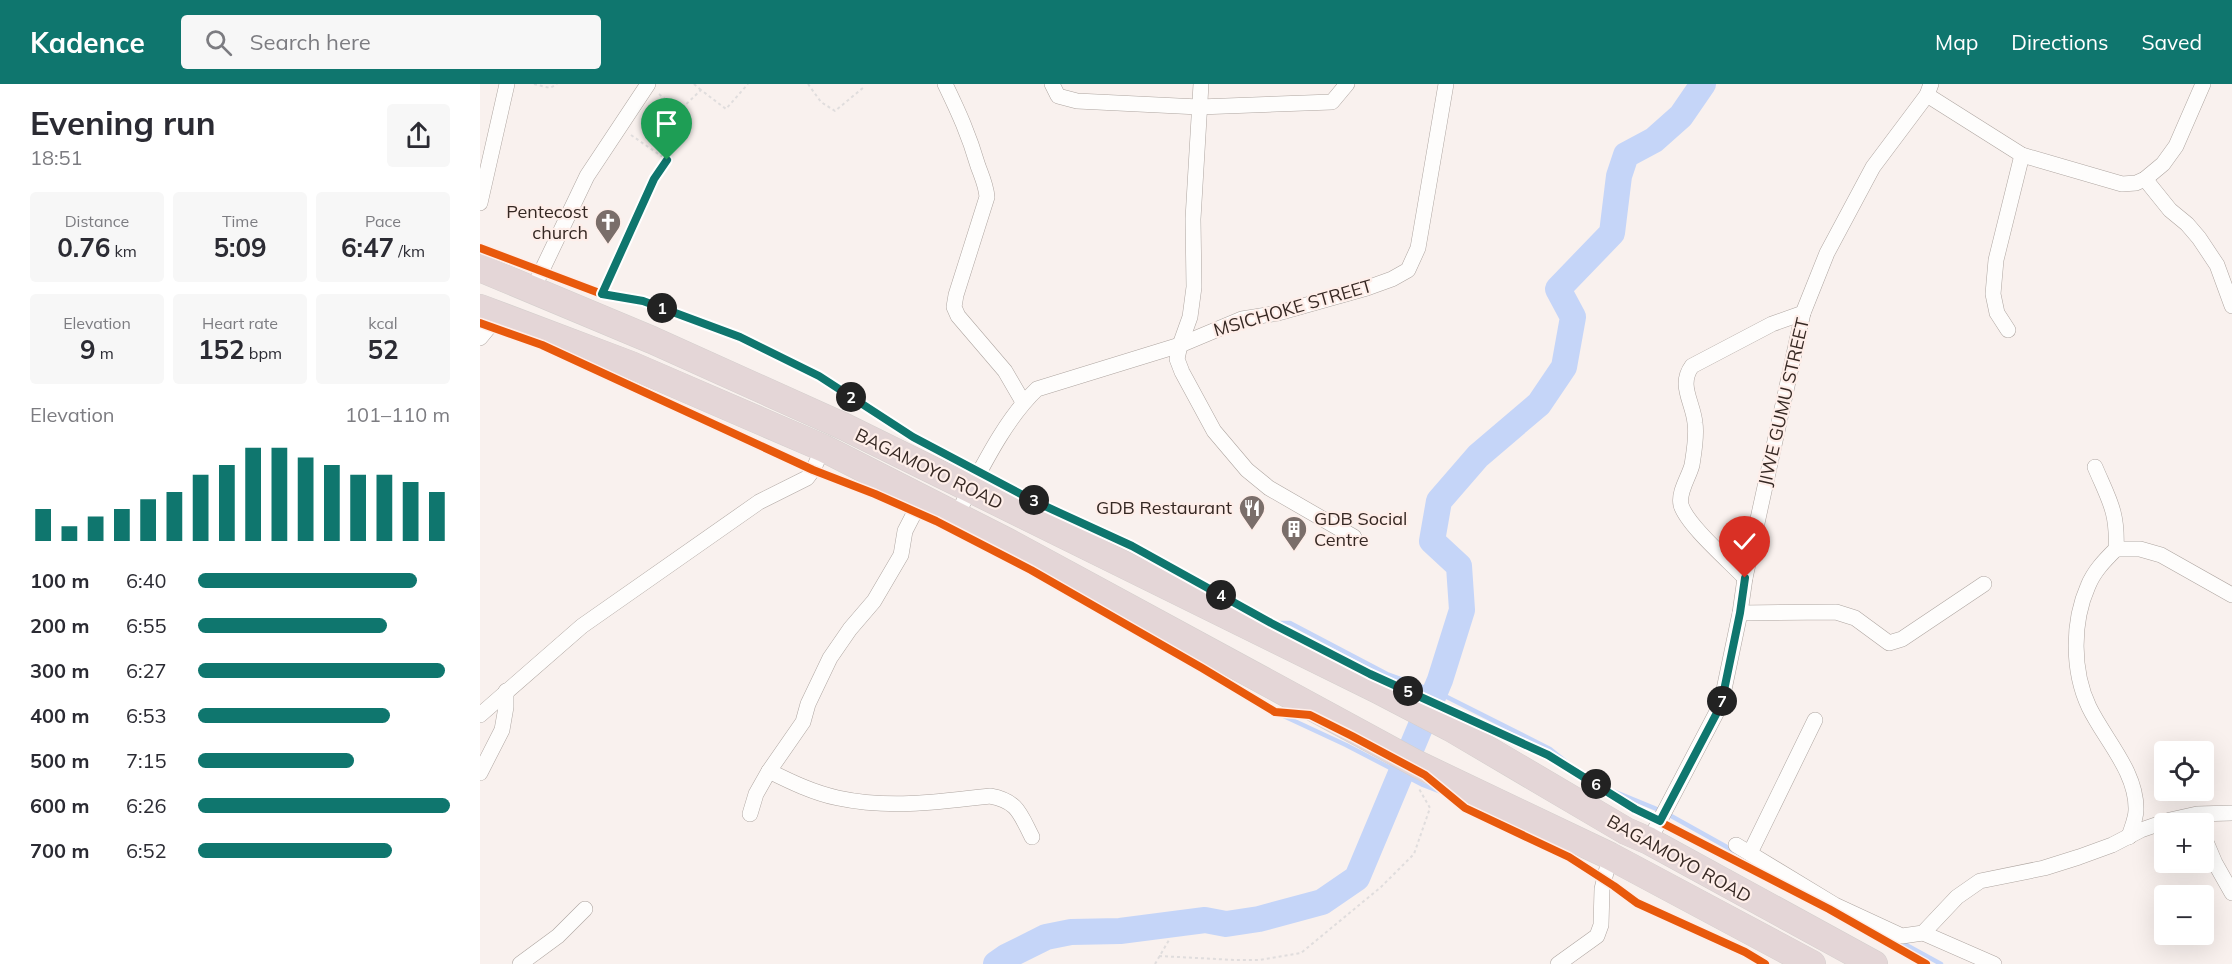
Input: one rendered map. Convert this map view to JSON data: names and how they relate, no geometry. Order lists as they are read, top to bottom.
{
  "streets": {
    "highway": ["BAGAMOYO ROAD"],
    "street": ["MSICHOKE STREET", "JIWE GUMU STREET"]
  },
  "crossings": [
    ["MSICHOKE STREET", "BAGAMOYO ROAD"],
    ["JIWE GUMU STREET", "BAGAMOYO ROAD"]
  ],
  "places": {
    "church": ["Pentecost church"],
    "restaurant": ["GDB Restaurant"],
    "building": ["GDB Social Centre"]
  },
  "page": {
    "header": "Kadence",
    "search": "Search here",
    "nav": ["Map", "Directions", "Saved"],
    "heading": ["Evening run", "18:51"],
    "stats": [
      ["Distance", "0.76 km"],
      ["Time", "5:09"],
      ["Pace", "6:47 /km"],
      ["Elevation", "9 m"],
      ["Heart rate", "152 bpm"],
      ["kcal", "52"]
    ],
    "pins": [
      "1",
      "2",
      "3",
      "4",
      "5",
      "7",
      "6"
    ],
    "chart": ["Elevation", "101–110 m"],
    "list": [
      {
        "name": "100 m",
        "note": "6:40"
      },
      {
        "name": "200 m",
        "note": "6:55"
      },
      {
        "name": "300 m",
        "note": "6:27"
      },
      {
        "name": "400 m",
        "note": "6:53"
      },
      {
        "name": "500 m",
        "note": "7:15"
      },
      {
        "name": "600 m",
        "note": "6:26"
      },
      {
        "name": "700 m",
        "note": "6:52"
      }
    ],
    "map_buttons": ["+", "−"]
  }
}
